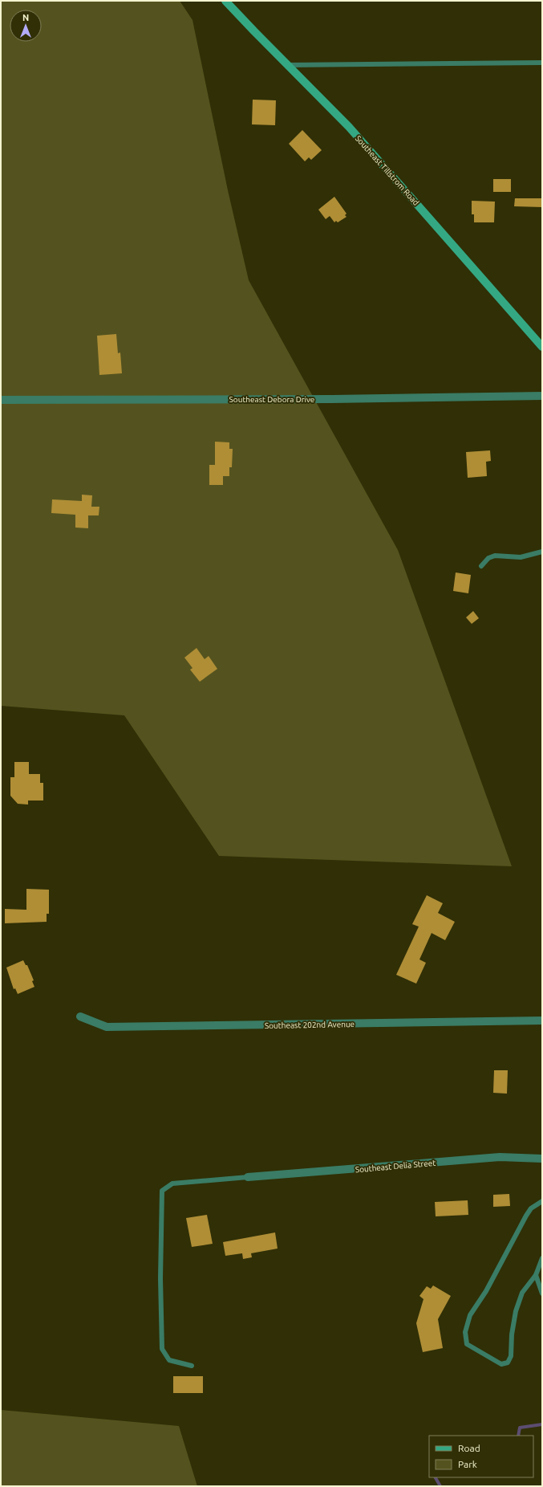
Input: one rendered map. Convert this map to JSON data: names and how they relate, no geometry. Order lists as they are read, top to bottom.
{
  "streets": {
    "main road": ["Southeast Tillstrom Road"],
    "street": ["Southeast Debora Drive", "Southeast 202nd Avenue", "Southeast Delia Street"]
  },
  "legend": ["Road", "Park"],
  "north": "top"
}
